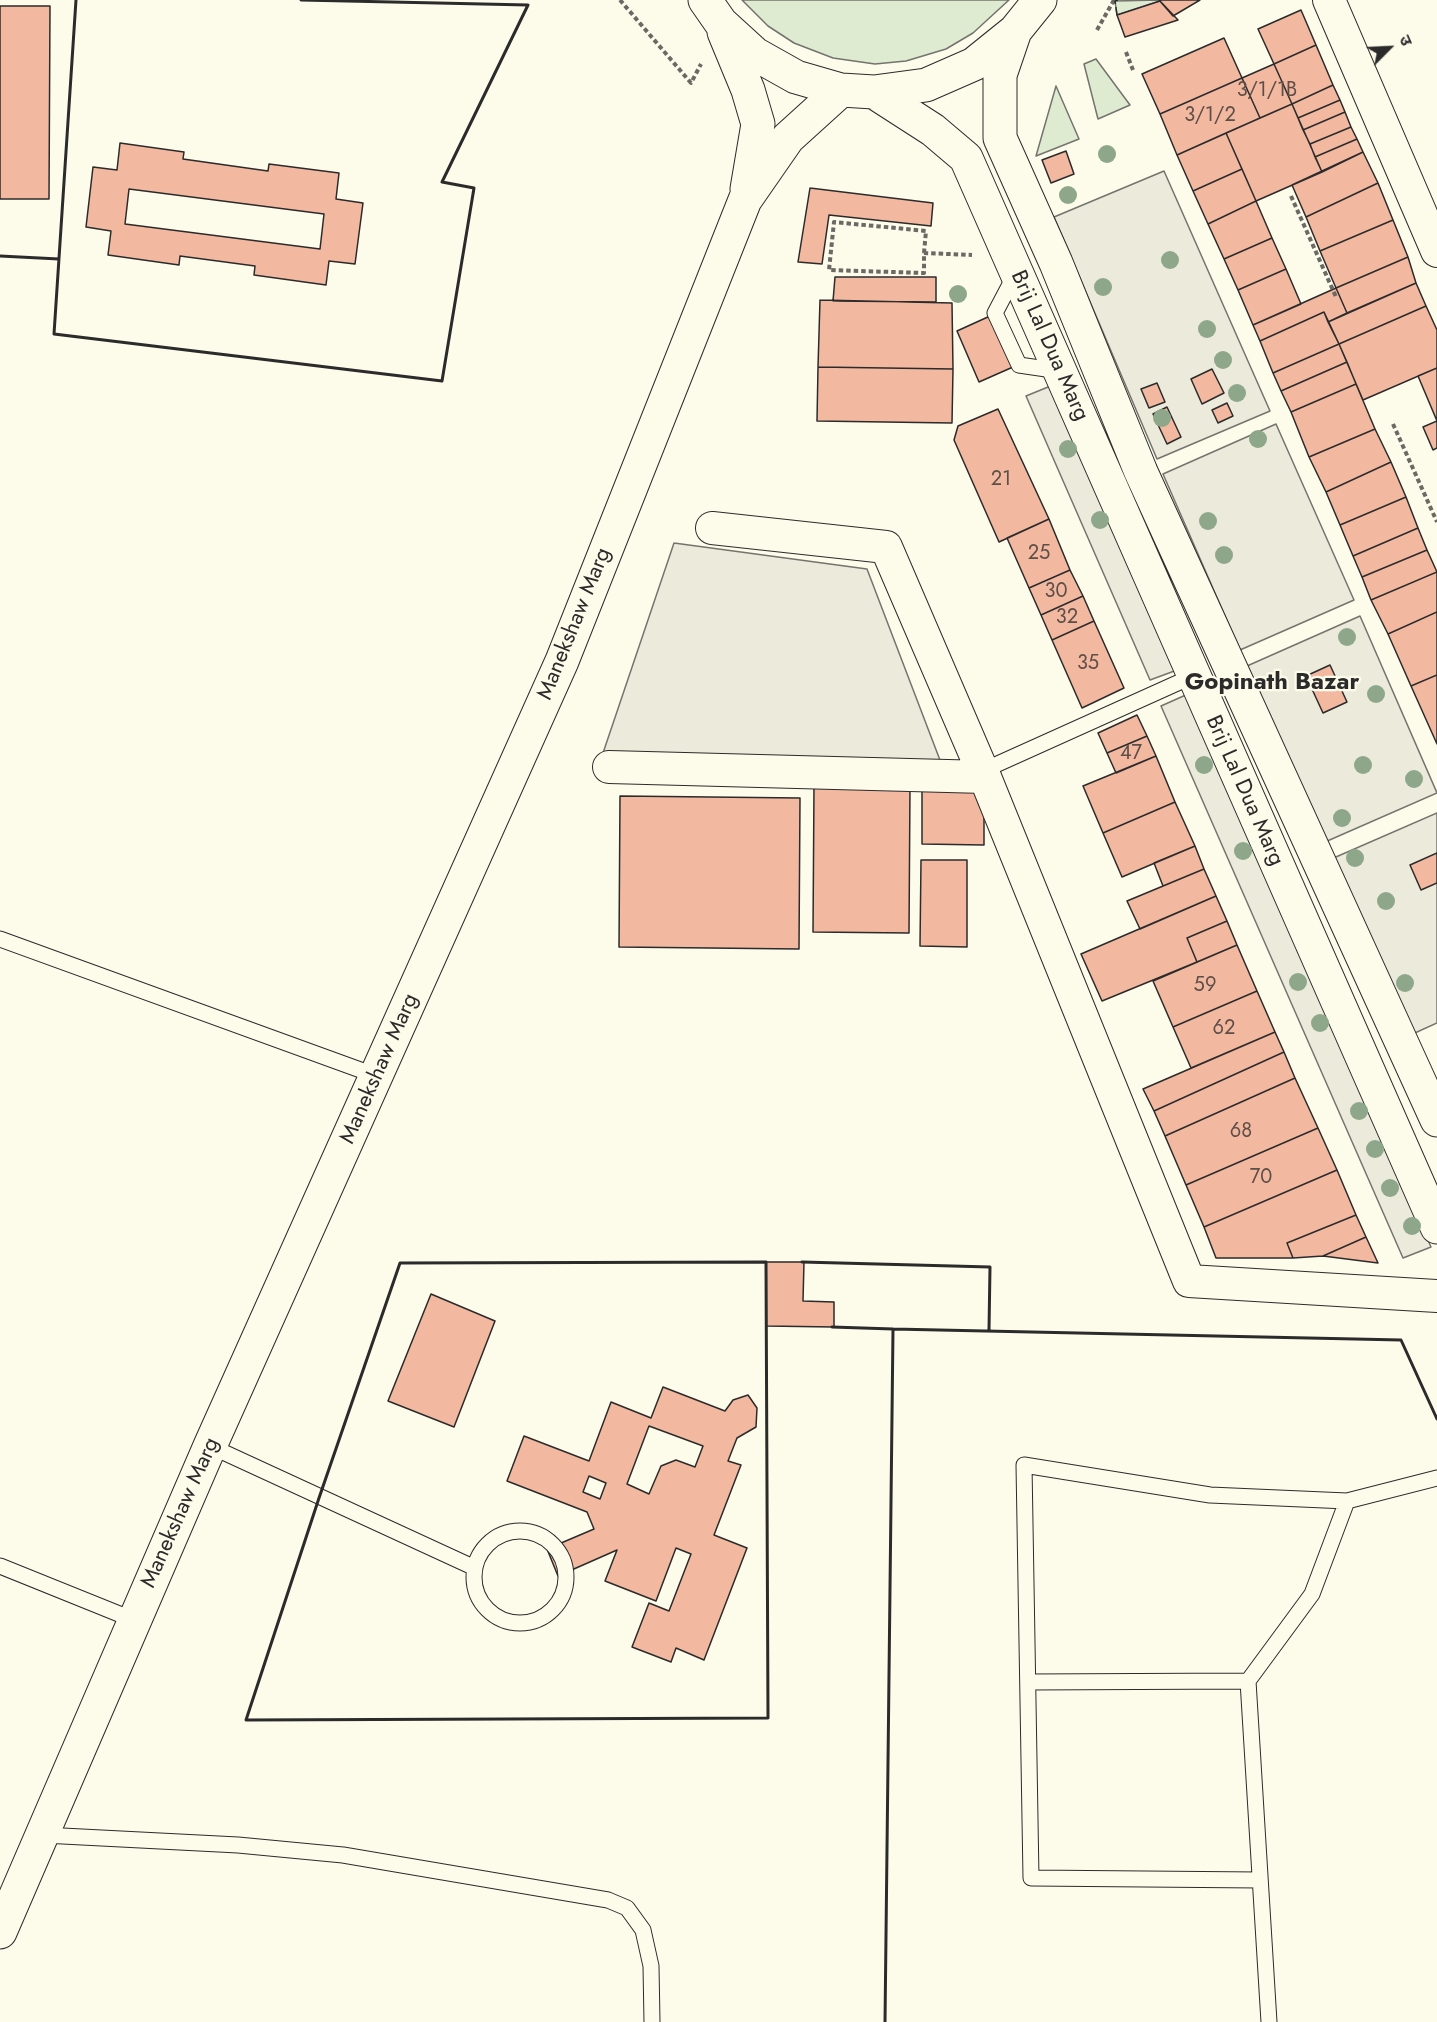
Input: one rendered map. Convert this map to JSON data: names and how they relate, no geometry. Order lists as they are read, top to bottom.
{
  "streets": {
    "street": ["Brij Lal Dua Marg", "Manekshaw Marg"]
  },
  "districts": ["Gopinath Bazar"],
  "house_numbers": [
    "3/1/1B",
    "3/1/2",
    "21",
    "25",
    "30",
    "32",
    "35",
    "47",
    "59",
    "62",
    "68",
    "70"
  ],
  "north": "top right"
}
